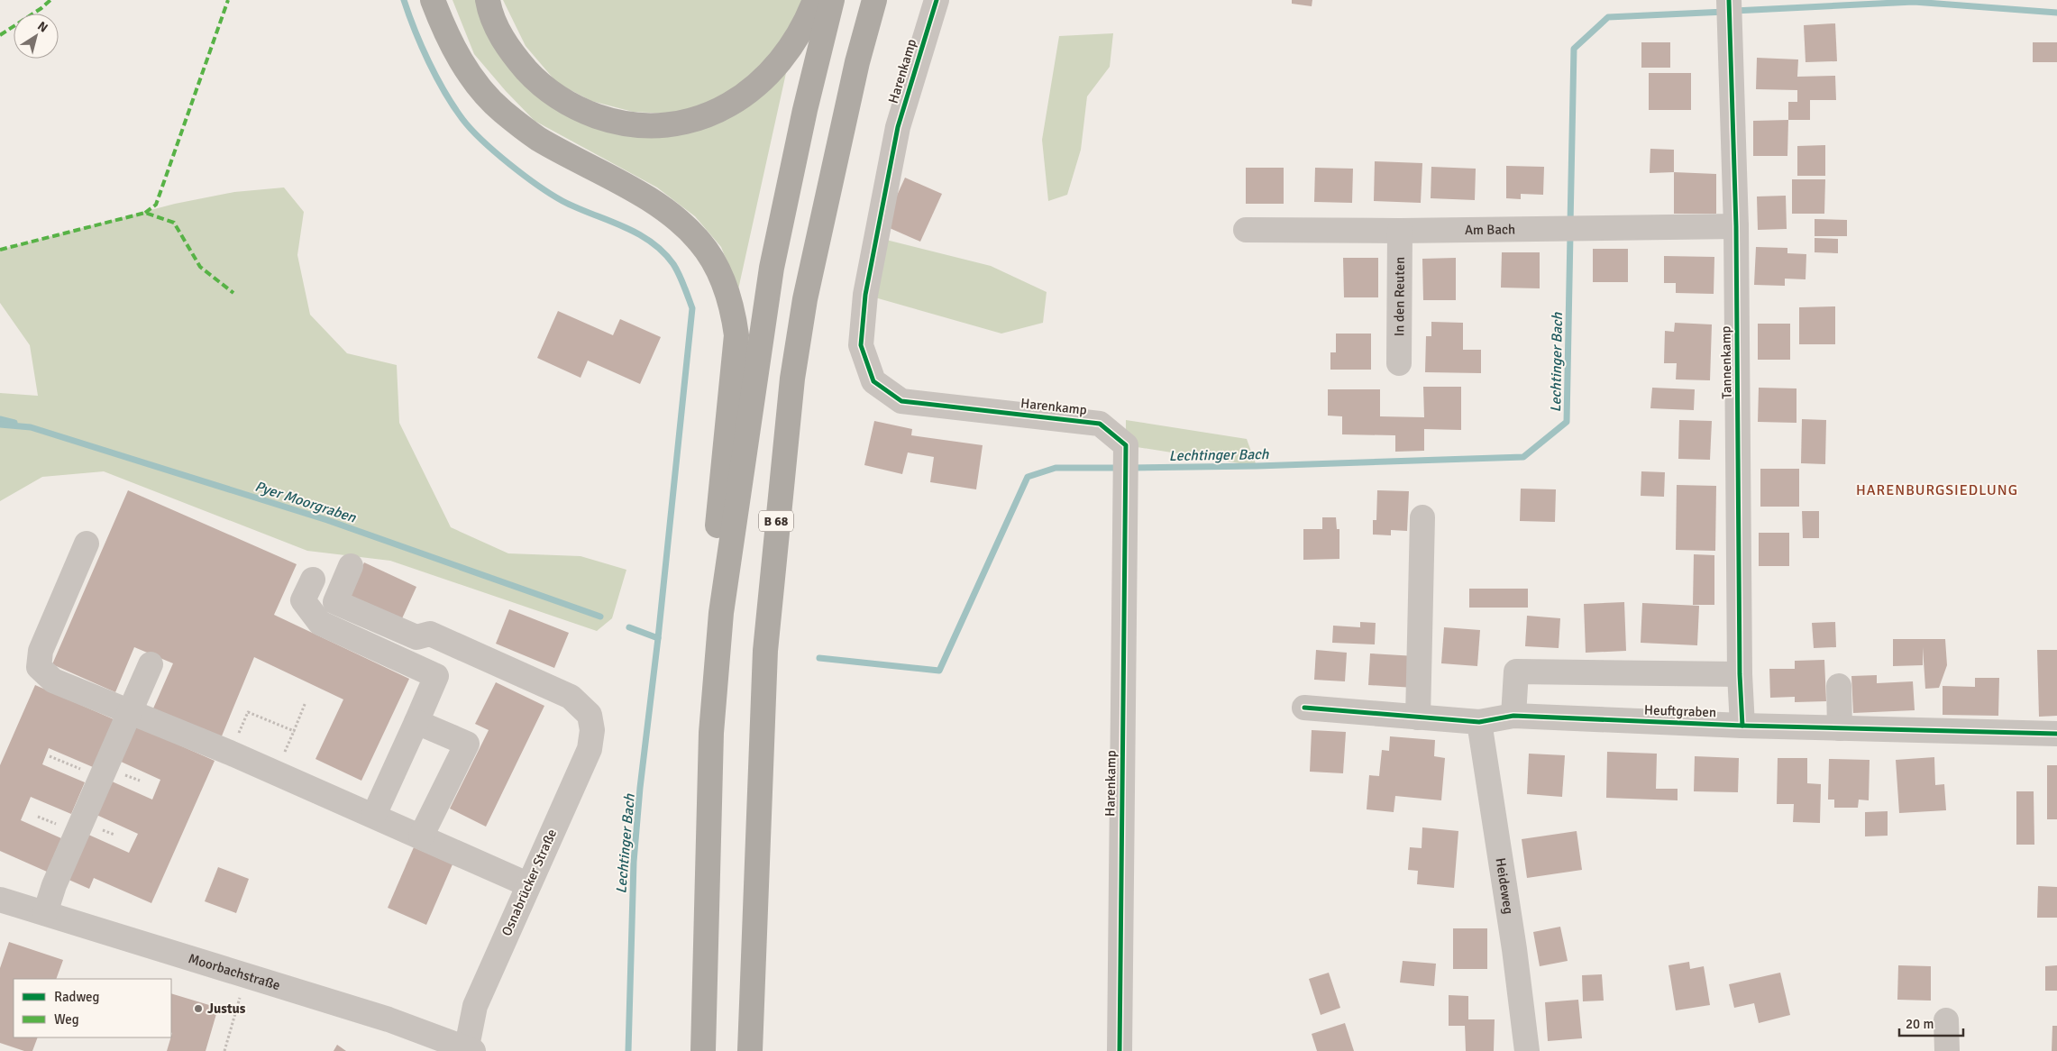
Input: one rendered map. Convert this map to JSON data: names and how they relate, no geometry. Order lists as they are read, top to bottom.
{
  "streets": {
    "highway": ["B 68"],
    "street": [
      "Harenkamp",
      "Am Bach",
      "In den Reuten",
      "Tannenkamp",
      "Heuftgraben",
      "Osnabrücker Straße",
      "Heideweg",
      "Moorbachstraße"
    ]
  },
  "crossings": [
    ["Am Bach", "In den Reuten"],
    ["Am Bach", "Tannenkamp"],
    ["Tannenkamp", "Heuftgraben"],
    ["Heuftgraben", "Heideweg"],
    ["Osnabrücker Straße", "Moorbachstraße"]
  ],
  "districts": ["HARENBURGSIEDLUNG"],
  "water": ["Lechtinger Bach", "Pyer Moorgraben"],
  "places": ["Justus"],
  "legend": ["Radweg", "Weg"],
  "scale_bar": "20 m",
  "north": "top right"
}
